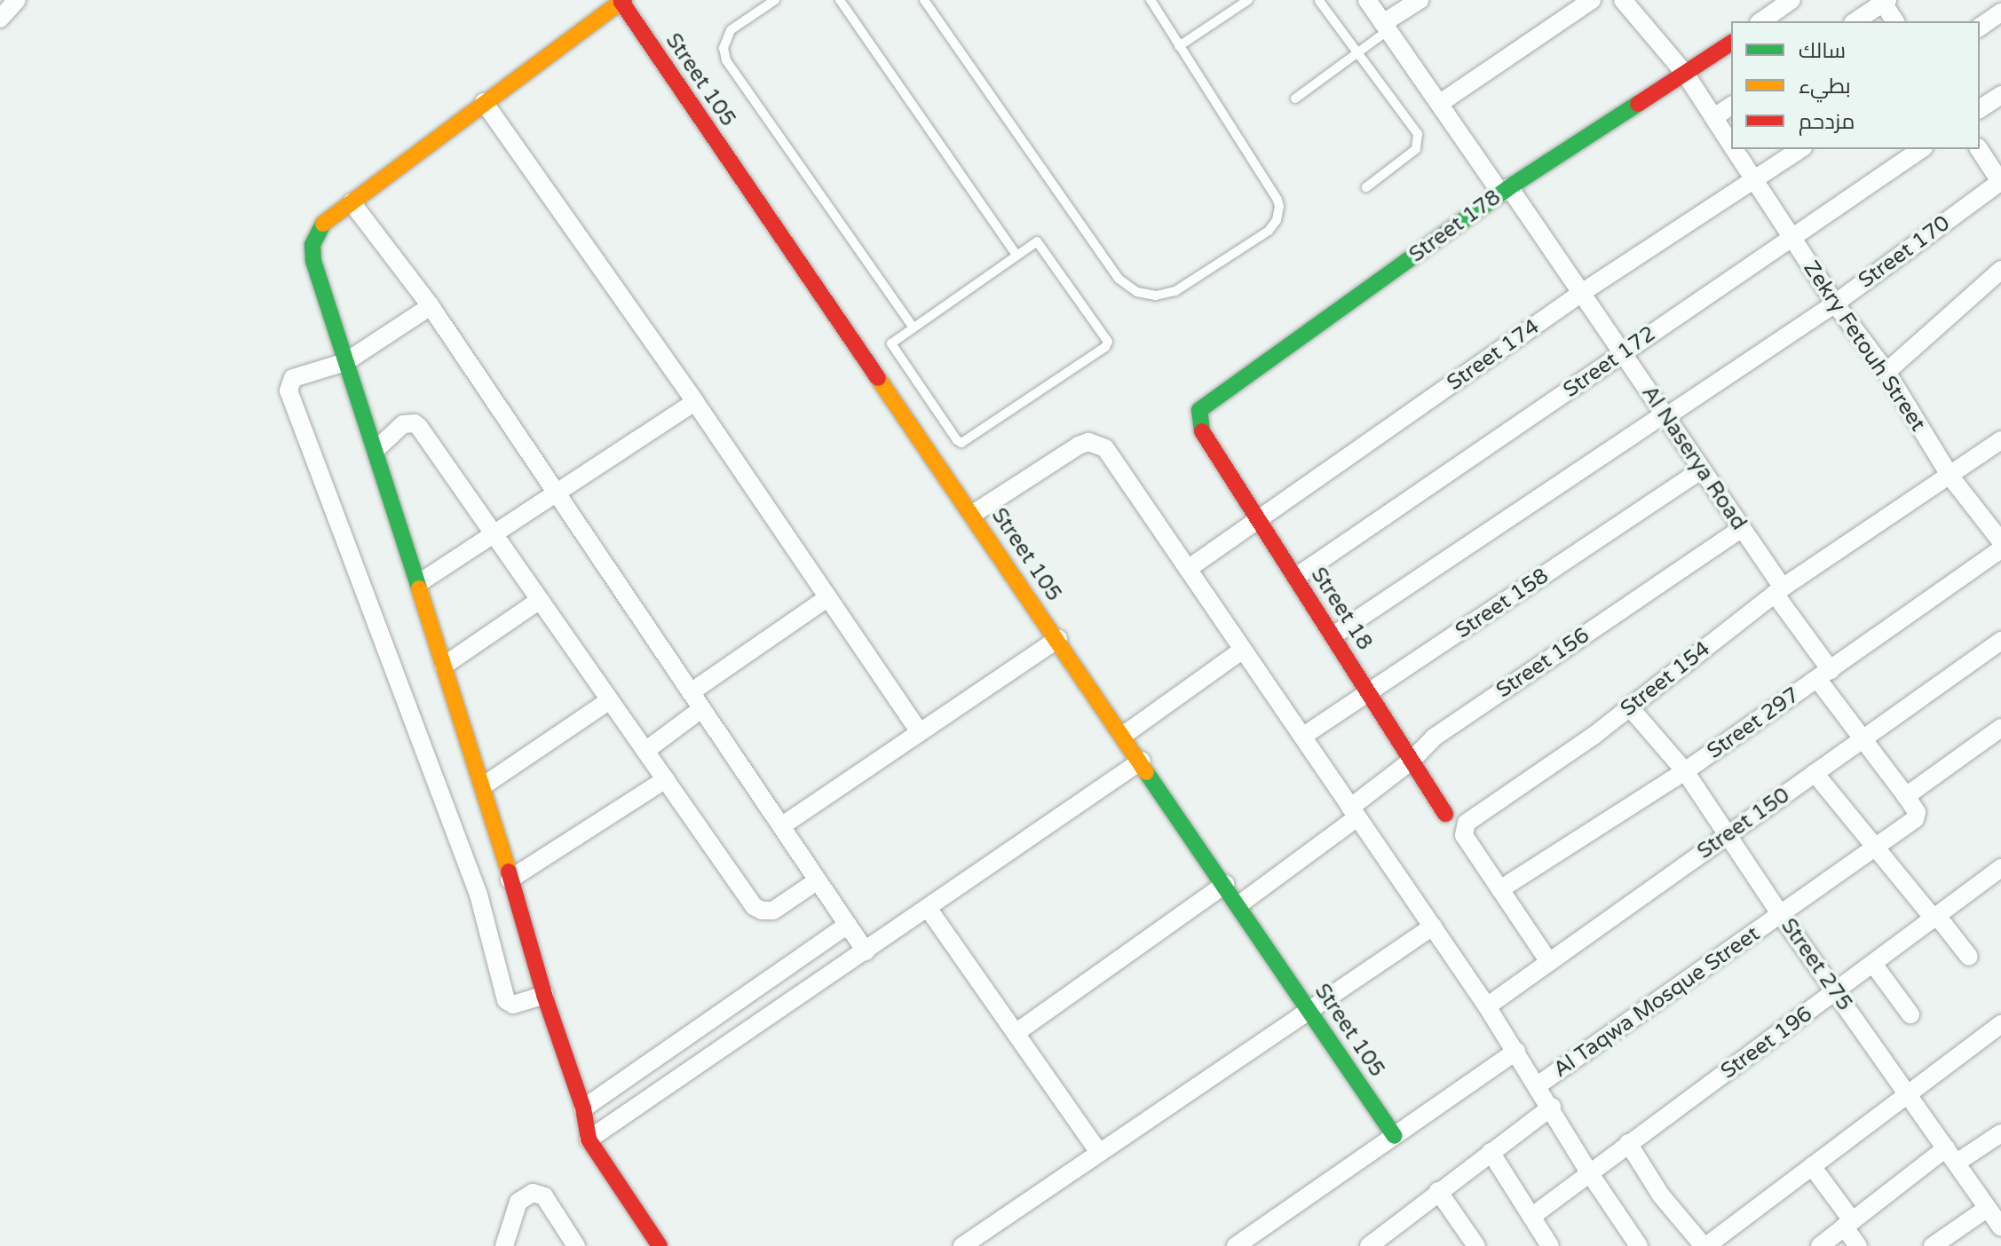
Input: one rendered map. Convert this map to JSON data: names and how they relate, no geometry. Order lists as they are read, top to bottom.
{
  "streets": {
    "street": [
      "Street 105",
      "Street 178",
      "Street 170",
      "Zekry Fetouh Street",
      "Street 174",
      "Street 172",
      "Al Naserya Road",
      "Street 158",
      "Street 18",
      "Street 156",
      "Street 154",
      "Street 297",
      "Street 150",
      "Street 275",
      "Al Taqwa Mosque Street",
      "Street 196"
    ]
  },
  "crossings": [
    ["Street 105", "Street 156"],
    ["Street 178", "Zekry Fetouh Street"],
    ["Street 178", "Al Naserya Road"],
    ["Street 178", "Street 18"],
    ["Street 170", "Zekry Fetouh Street"],
    ["Street 170", "Al Naserya Road"],
    ["Street 170", "Street 18"],
    ["Zekry Fetouh Street", "Street 174"],
    ["Zekry Fetouh Street", "Street 172"],
    ["Zekry Fetouh Street", "Street 154"],
    ["Street 174", "Al Naserya Road"],
    ["Street 174", "Street 18"],
    ["Street 172", "Al Naserya Road"],
    ["Street 172", "Street 18"],
    ["Al Naserya Road", "Street 158"],
    ["Al Naserya Road", "Street 156"],
    ["Al Naserya Road", "Street 154"],
    ["Al Naserya Road", "Street 297"],
    ["Al Naserya Road", "Street 150"],
    ["Al Naserya Road", "Al Taqwa Mosque Street"],
    ["Street 158", "Street 18"],
    ["Street 18", "Street 156"],
    ["Street 154", "Street 297"],
    ["Street 154", "Street 150"],
    ["Street 154", "Street 275"],
    ["Street 297", "Street 275"],
    ["Street 150", "Street 275"],
    ["Street 275", "Al Taqwa Mosque Street"],
    ["Street 275", "Street 196"]
  ],
  "legend": ["سالك", "بطيء", "مزدحم"]
}
